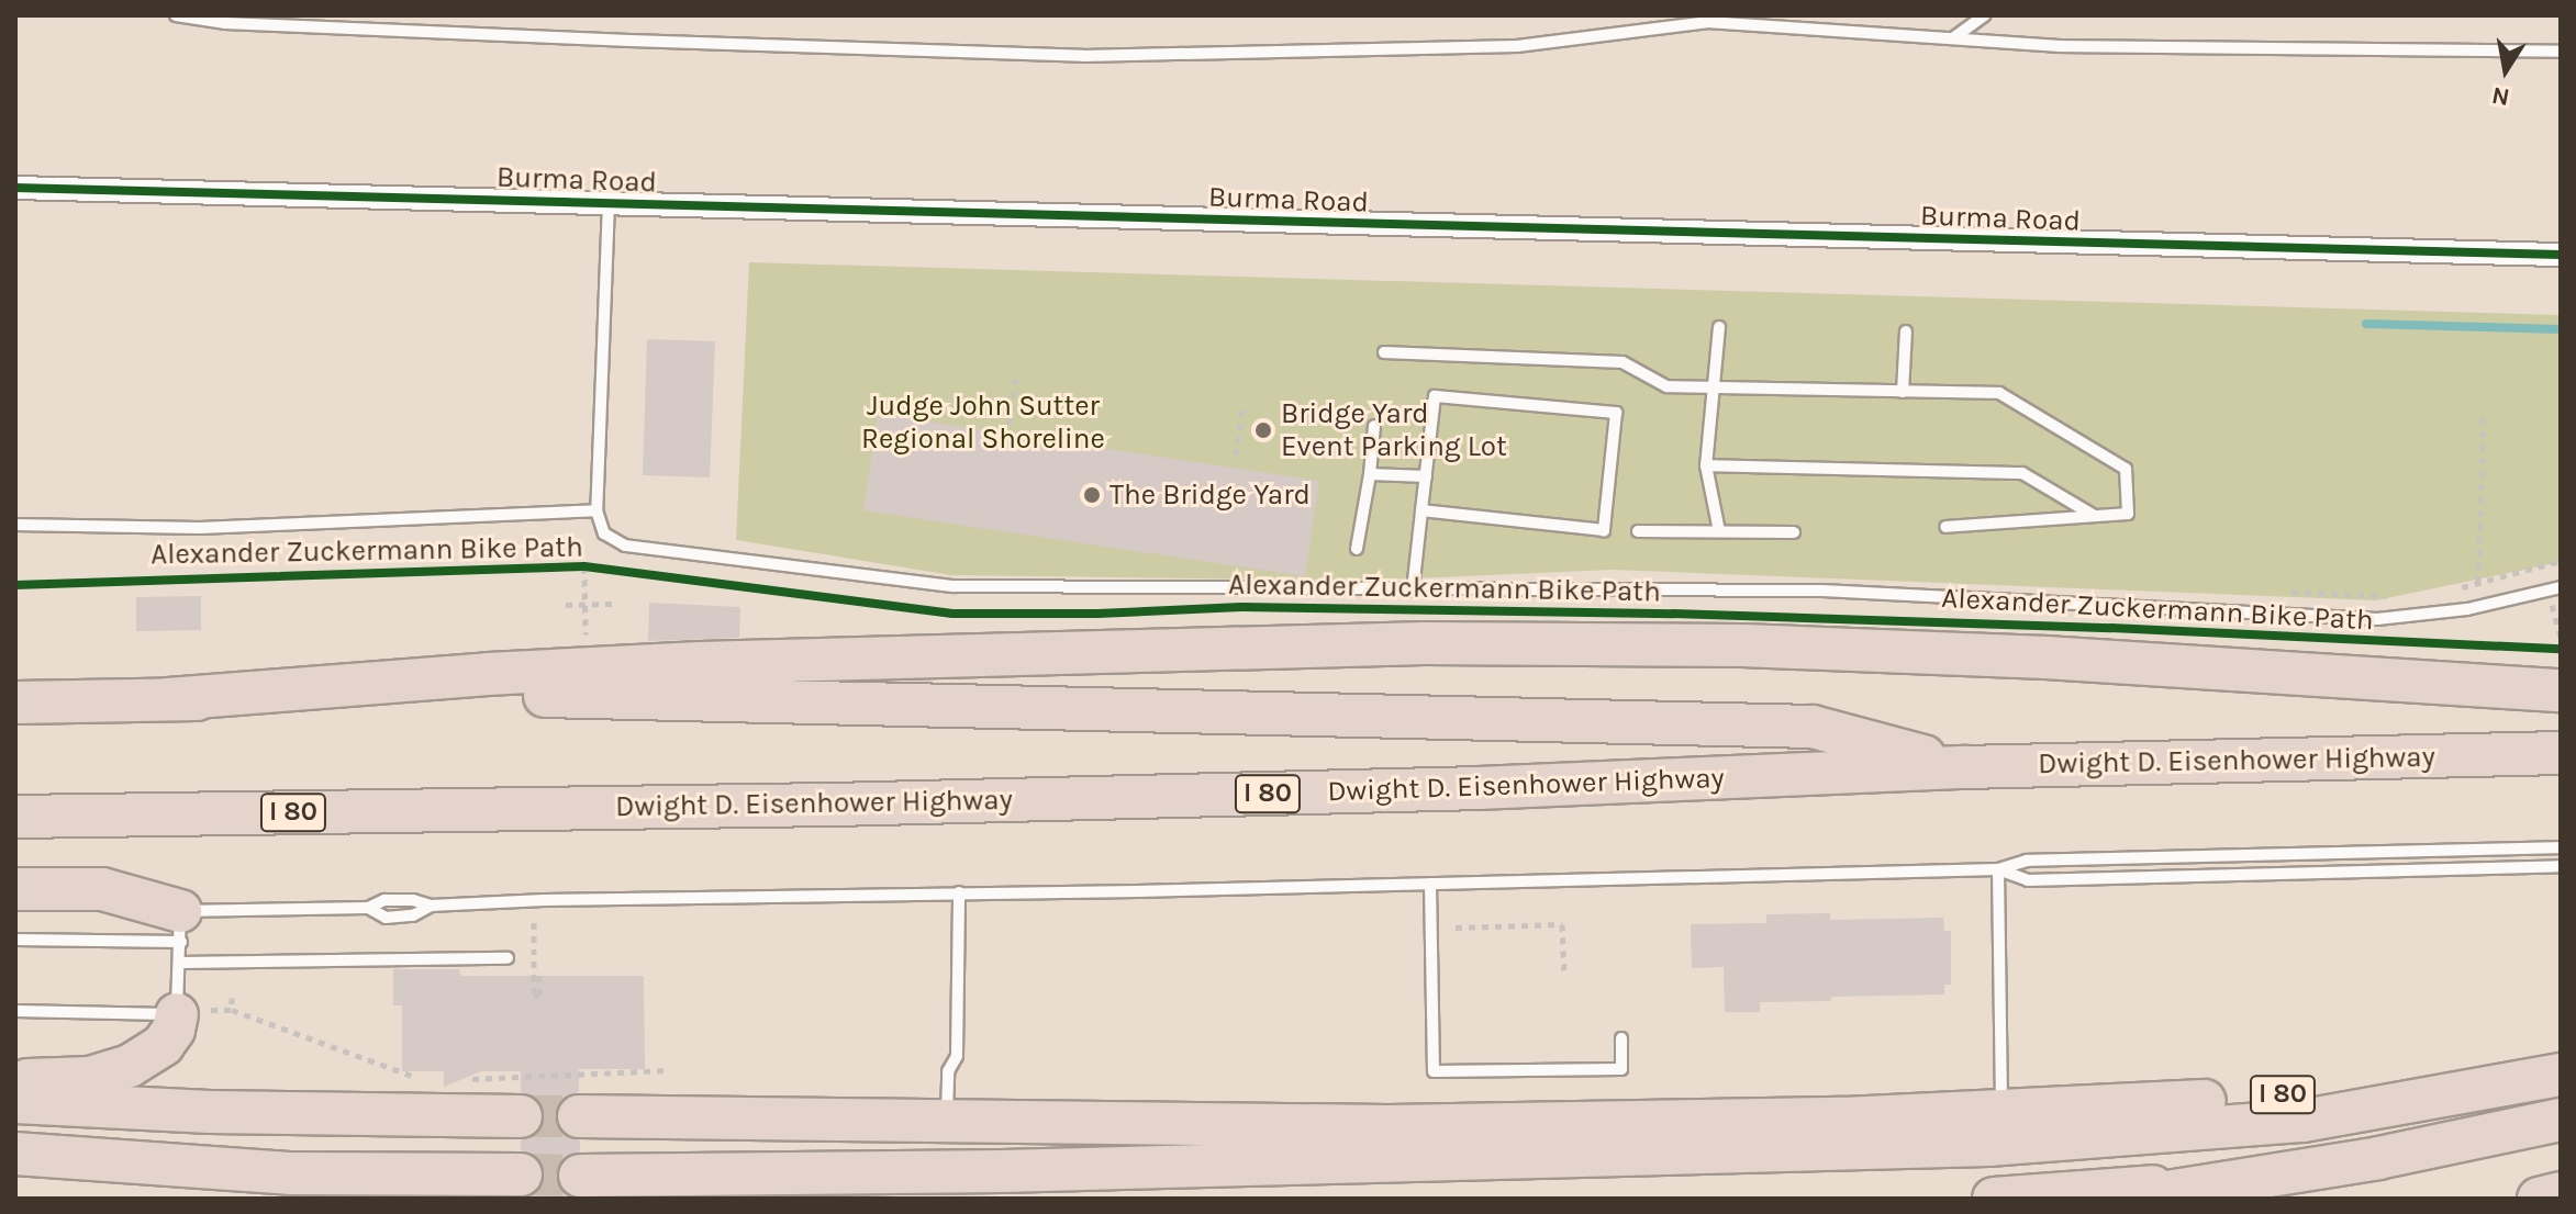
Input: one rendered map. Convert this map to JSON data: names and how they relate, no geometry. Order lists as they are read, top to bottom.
{
  "streets": {
    "highway": ["Dwight D. Eisenhower Highway", "I 80"],
    "street": ["Burma Road"],
    "cycle path": ["Alexander Zuckermann Bike Path"]
  },
  "parks": ["Judge John Sutter Regional Shoreline"],
  "places": ["Bridge Yard Event Parking Lot", "The Bridge Yard"],
  "north": "bottom"
}
